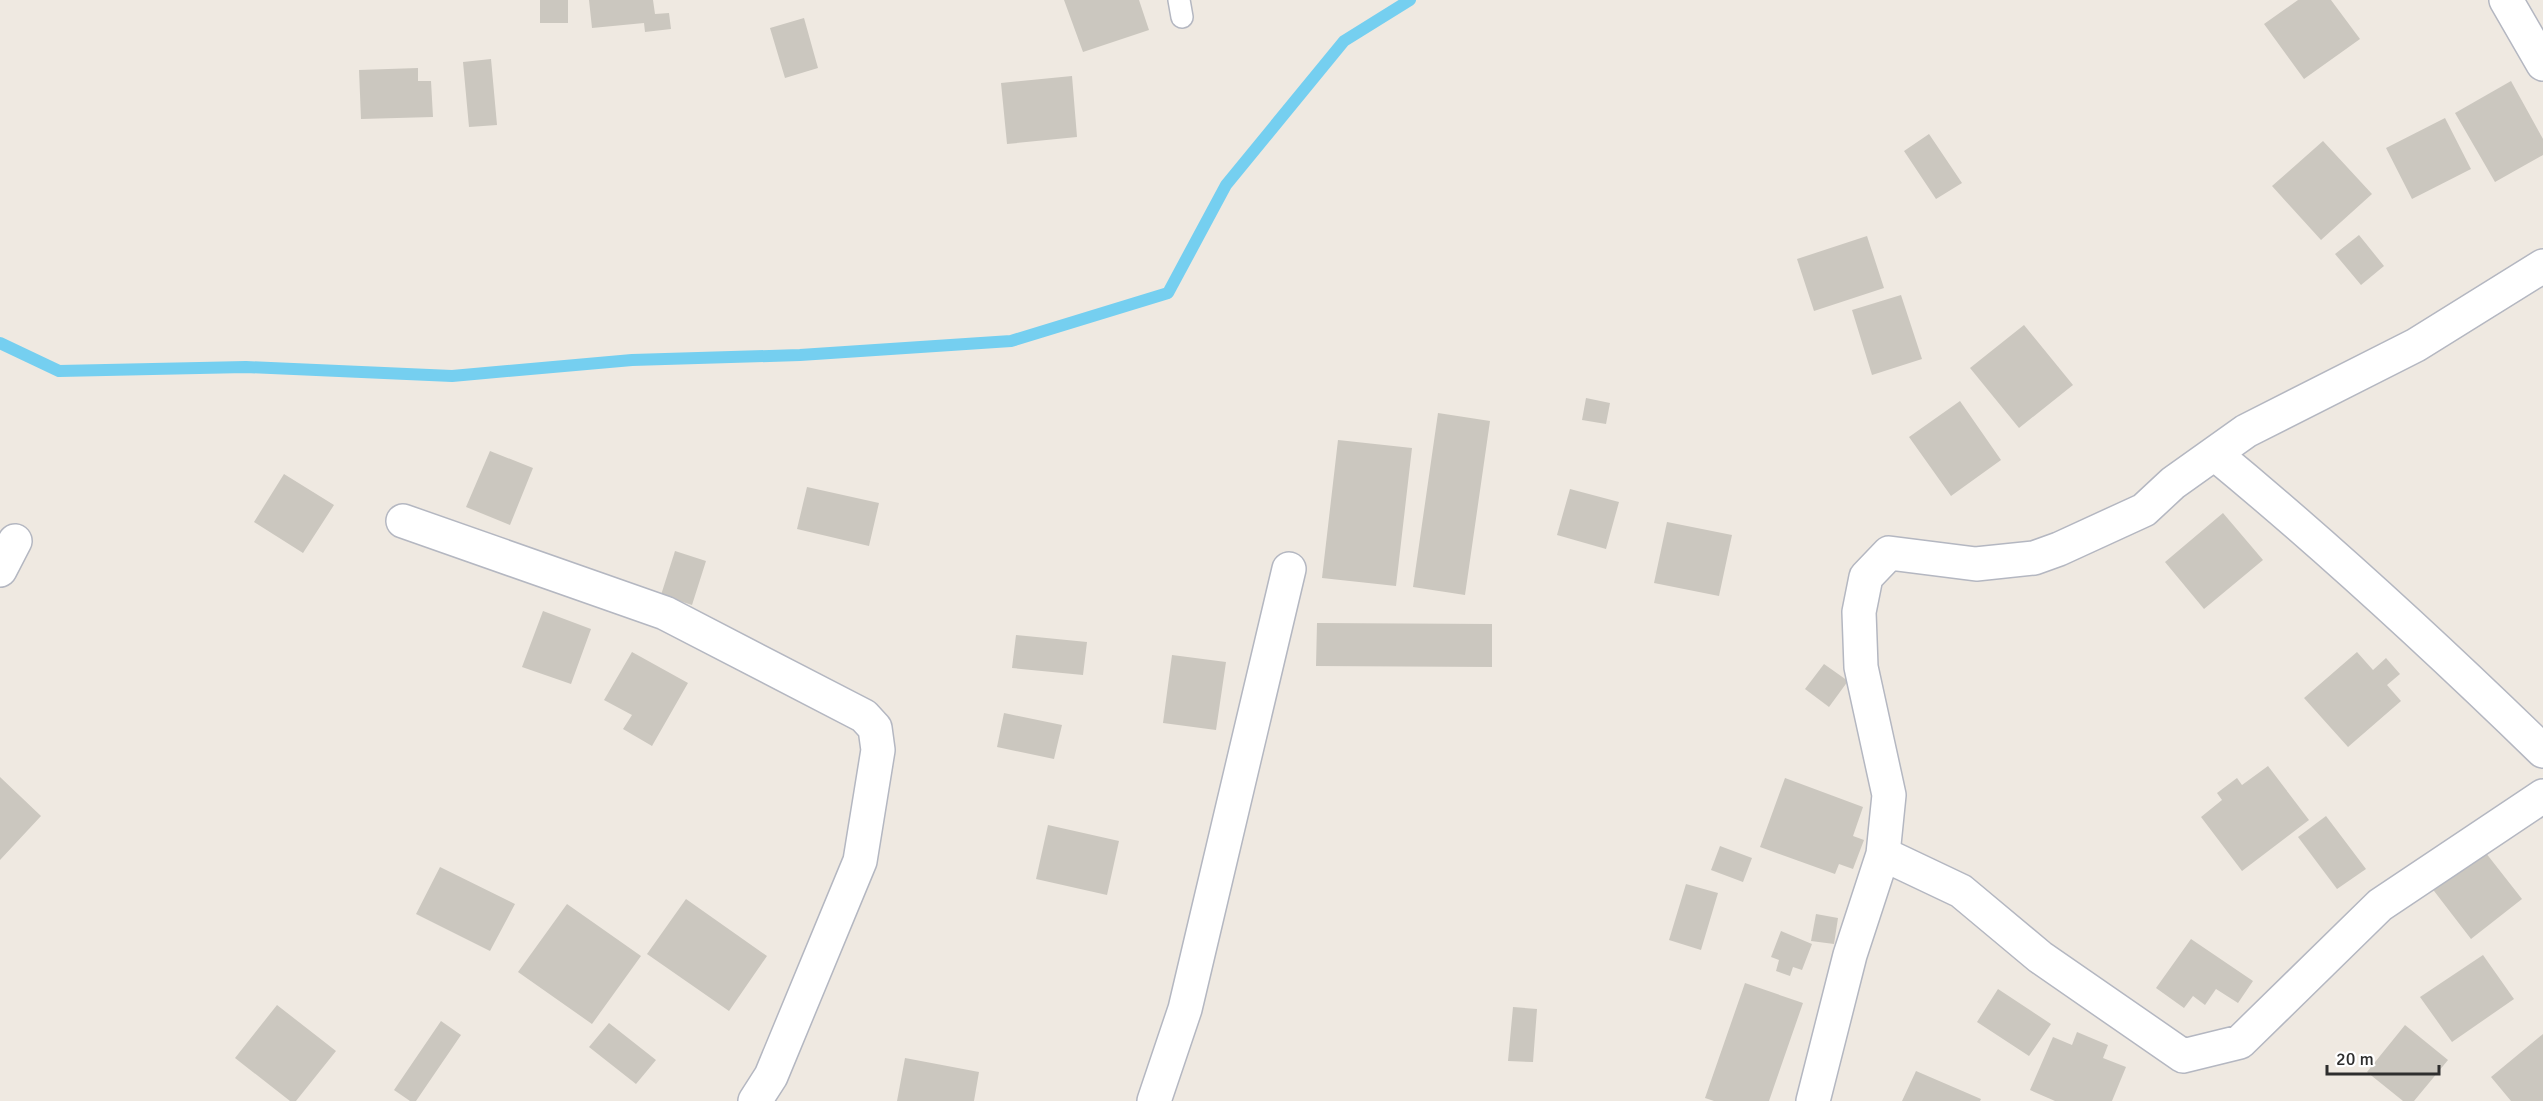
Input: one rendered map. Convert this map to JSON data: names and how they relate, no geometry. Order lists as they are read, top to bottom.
{
  "scale_bar": "20 m"
}
